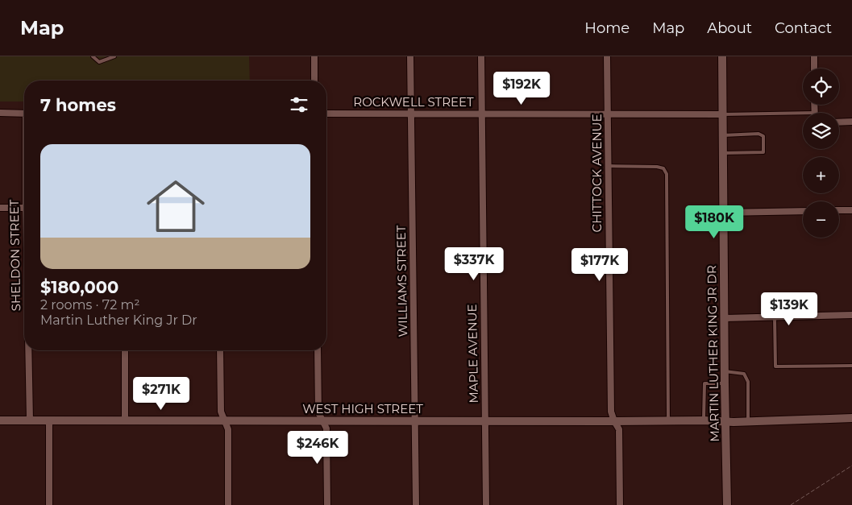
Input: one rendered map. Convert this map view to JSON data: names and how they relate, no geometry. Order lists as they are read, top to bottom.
{
  "streets": {
    "street": [
      "ROCKWELL STREET",
      "CHITTOCK AVENUE",
      "SHELDON STREET",
      "WILLIAMS STREET",
      "MAPLE AVENUE",
      "MARTIN LUTHER KING JR DR",
      "WEST HIGH STREET"
    ]
  },
  "crossings": [
    ["ROCKWELL STREET", "CHITTOCK AVENUE"],
    ["ROCKWELL STREET", "WILLIAMS STREET"],
    ["ROCKWELL STREET", "MAPLE AVENUE"],
    ["ROCKWELL STREET", "MARTIN LUTHER KING JR DR"],
    ["CHITTOCK AVENUE", "WEST HIGH STREET"],
    ["SHELDON STREET", "WEST HIGH STREET"],
    ["WILLIAMS STREET", "WEST HIGH STREET"],
    ["MAPLE AVENUE", "WEST HIGH STREET"],
    ["MARTIN LUTHER KING JR DR", "WEST HIGH STREET"]
  ],
  "page": {
    "header": "Map",
    "nav": [
      "Home",
      "Map",
      "About",
      "Contact"
    ],
    "map_buttons": ["+", "−"],
    "price": [
      "$192K",
      "$180K",
      "$337K",
      "$177K",
      "$139K",
      "$271K",
      "$246K"
    ],
    "heading": "7 homes",
    "list": [
      {
        "name": "$180,000",
        "note": "2 rooms · 72 m² · Martin Luther King Jr Dr"
      }
    ]
  }
}
